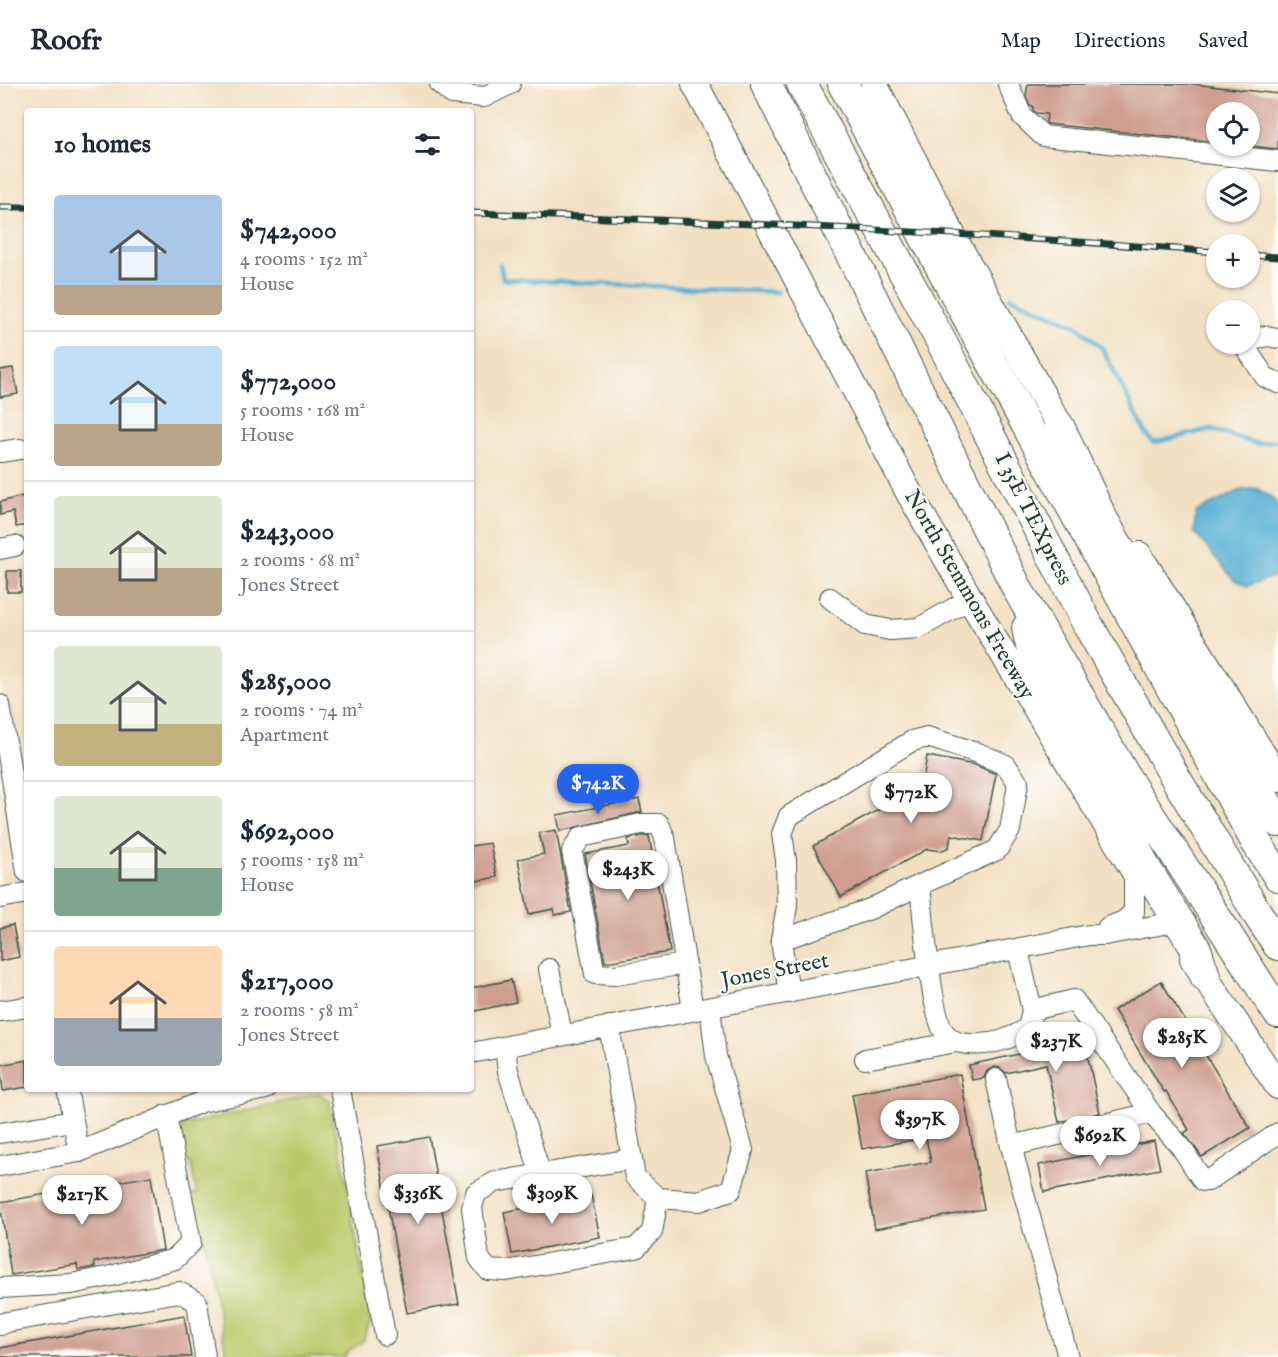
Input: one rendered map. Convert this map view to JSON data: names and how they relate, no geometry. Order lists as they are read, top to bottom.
{
  "streets": {
    "highway": ["I 35E TEXpress", "North Stemmons Freeway"],
    "street": ["Jones Street"]
  },
  "crossings": [
    ["North Stemmons Freeway", "Jones Street"]
  ],
  "page": {
    "header": "Roofr",
    "nav": ["Map", "Directions", "Saved"],
    "map_buttons": ["+", "−"],
    "heading": "10 homes",
    "list": [
      {
        "name": "$742,000",
        "note": "4 rooms · 152 m² · House"
      },
      {
        "name": "$772,000",
        "note": "5 rooms · 168 m² · House"
      },
      {
        "name": "$243,000",
        "note": "2 rooms · 68 m² · Jones Street"
      },
      {
        "name": "$285,000",
        "note": "2 rooms · 74 m² · Apartment"
      },
      {
        "name": "$692,000",
        "note": "5 rooms · 158 m² · House"
      },
      {
        "name": "$217,000",
        "note": "2 rooms · 58 m² · Jones Street"
      }
    ],
    "price": [
      "$742K",
      "$772K",
      "$243K",
      "$285K",
      "$237K",
      "$397K",
      "$692K",
      "$336K",
      "$309K",
      "$217K"
    ]
  }
}
